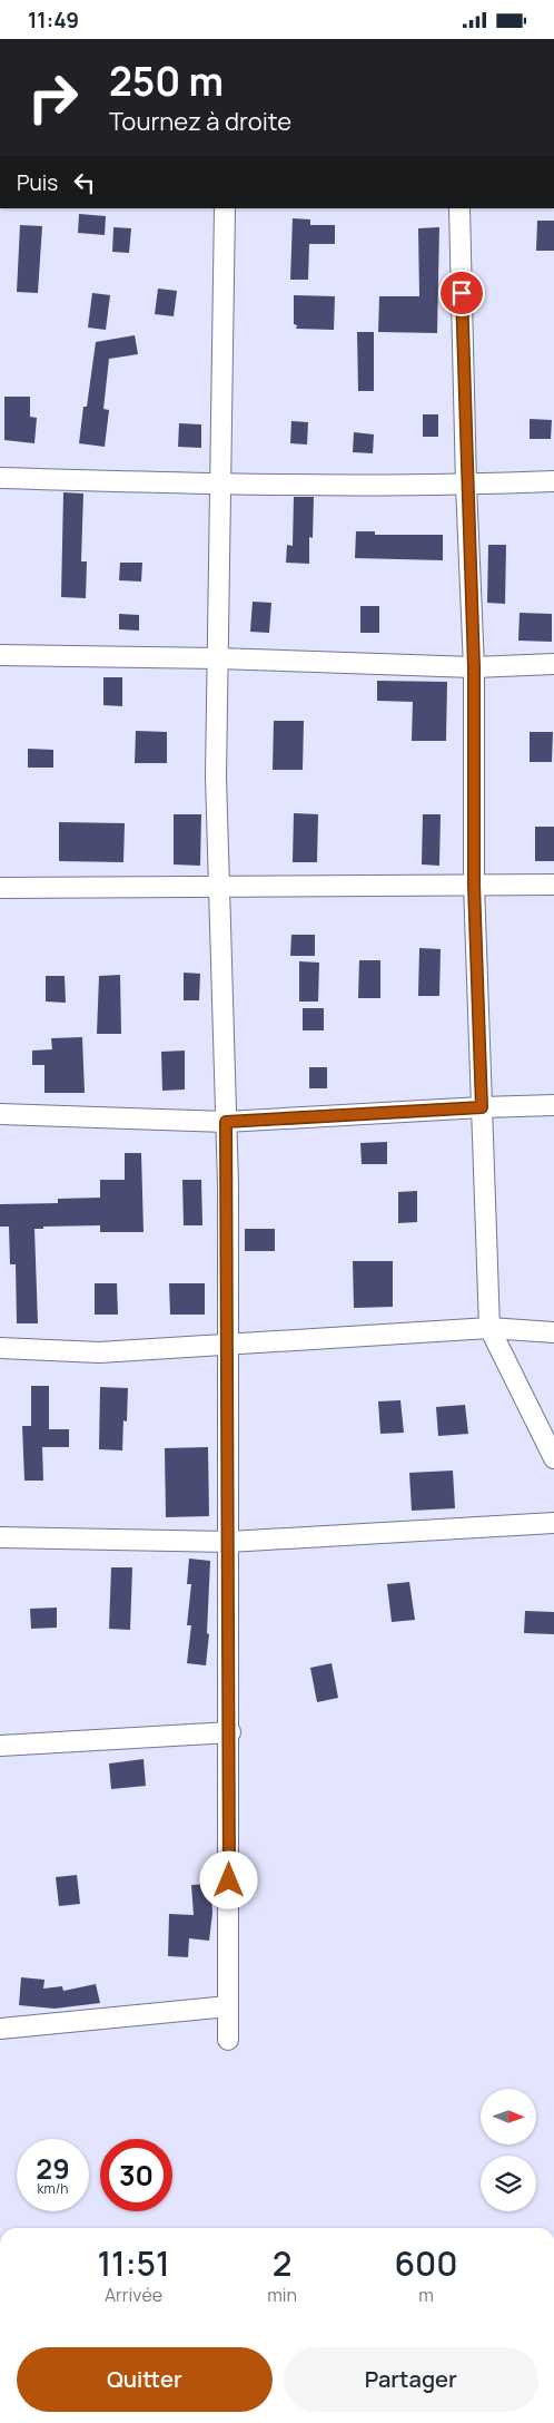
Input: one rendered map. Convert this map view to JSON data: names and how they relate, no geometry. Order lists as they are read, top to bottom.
{
  "north": "right",
  "page": {
    "status": "11:49",
    "turn": ["250 m", "Tournez à droite"],
    "then": "Puis",
    "speed": "29 km/h",
    "limit": "30",
    "eta": [
      "11:51",
      "Arrivée",
      "2",
      "min",
      "600",
      "m"
    ],
    "buttons": ["Quitter", "Partager"]
  }
}
